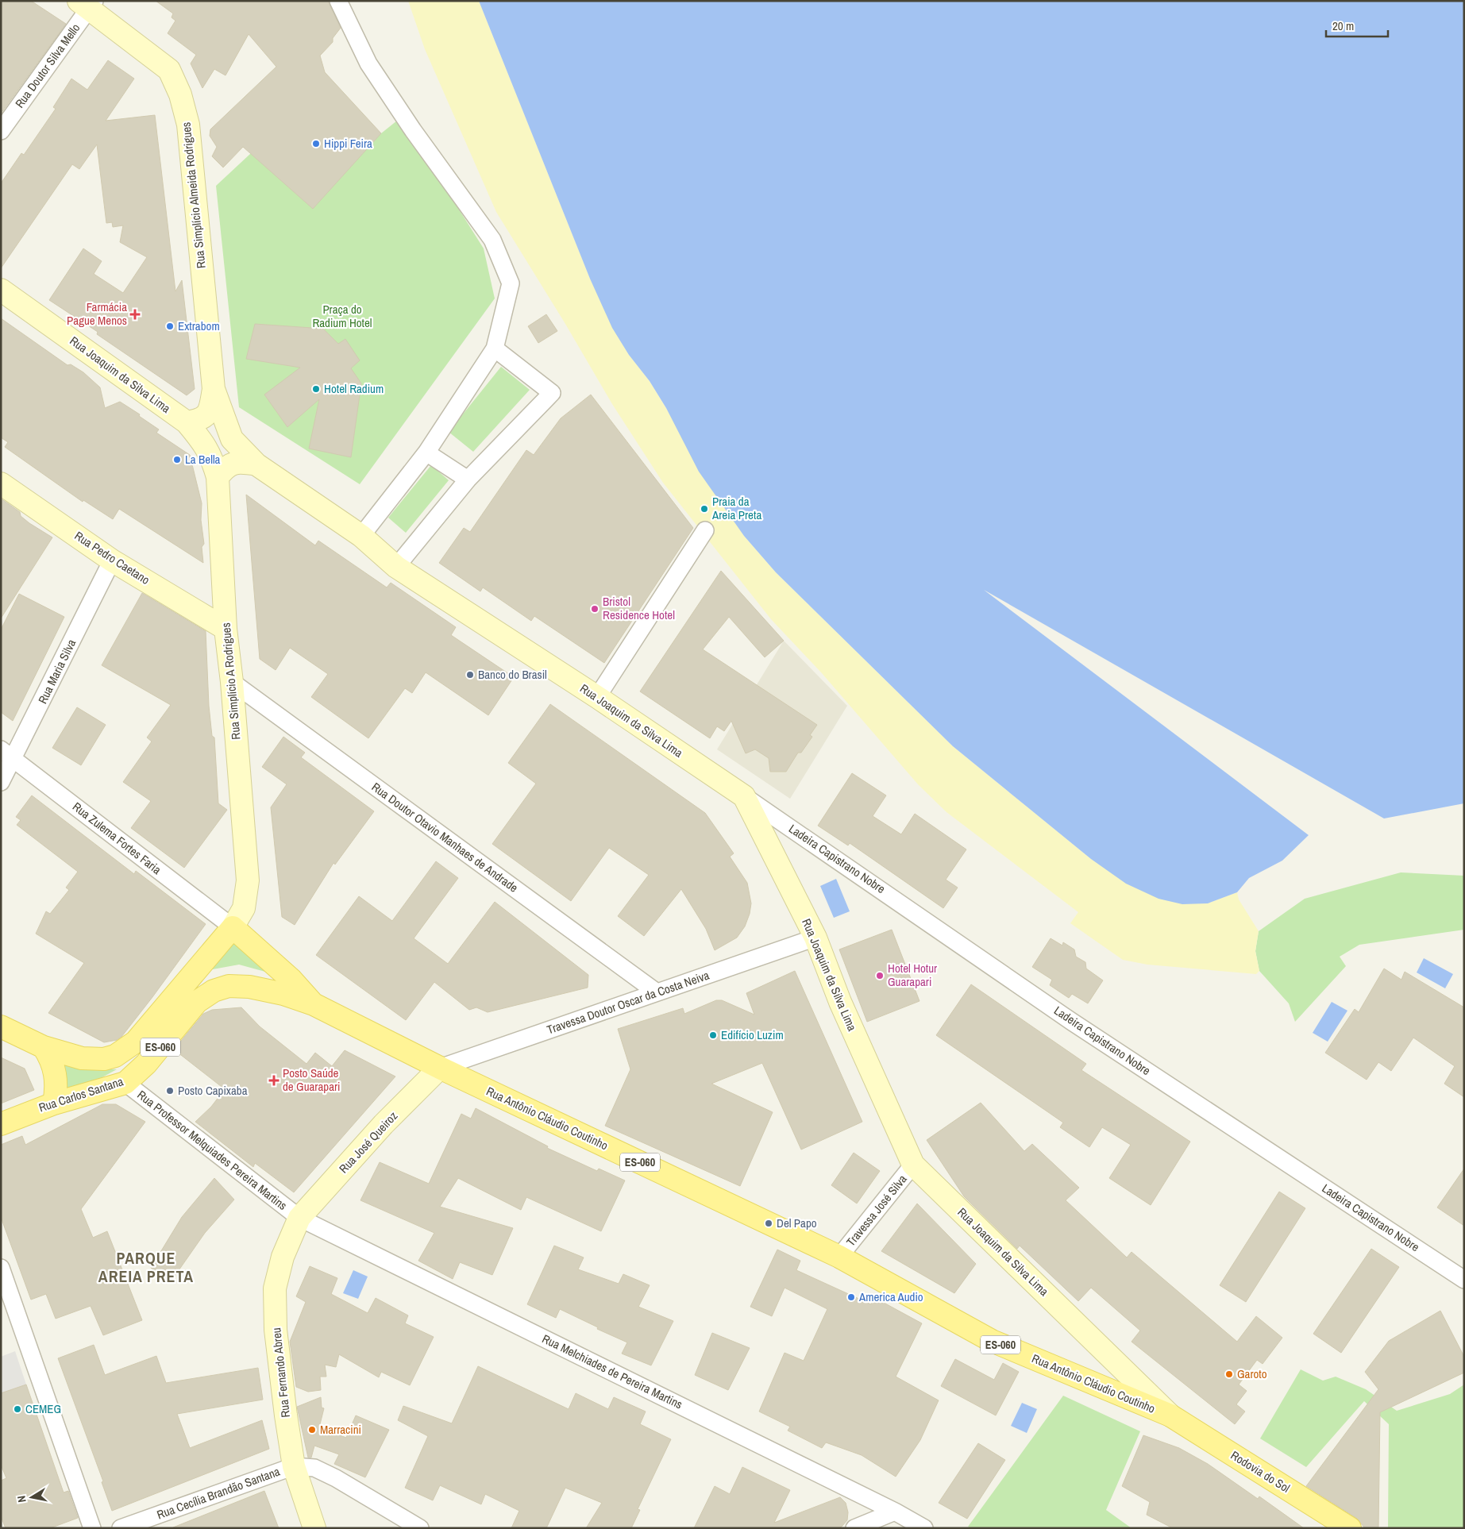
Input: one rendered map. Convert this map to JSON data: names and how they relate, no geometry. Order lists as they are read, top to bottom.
{
  "streets": {
    "main road": [
      "ES-060",
      "Rua Carlos Santana",
      "Rua Antônio Cláudio Coutinho",
      "Rodovia do Sol"
    ],
    "street": [
      "Rua Doutor Silva Mello",
      "Rua Simplício Almeida Rodrigues",
      "Rua Joaquim da Silva Lima",
      "Rua Pedro Caetano",
      "Rua Maria Silva",
      "Rua Simplício A Rodrigues",
      "Rua Doutor Otavio Manhaes de Andrade",
      "Rua Zulema Fortes Faria",
      "Ladeira Capistrano Nobre",
      "Travessa Doutor Oscar da Costa Neiva",
      "Rua José Queiroz",
      "Rua Professor Melquiades Pereira Martins",
      "Travessa José Silva",
      "Rua Melchiades de Pereira Martins",
      "Rua Fernando Abreu",
      "Rua Cecília Brandão Santana"
    ]
  },
  "crossings": [
    ["Rua Doutor Silva Mello", "Rua Simplício Almeida Rodrigues"],
    ["Rua Simplício Almeida Rodrigues", "Rua Joaquim da Silva Lima"],
    ["Rua Joaquim da Silva Lima", "Rua Simplício A Rodrigues"],
    ["Rua Joaquim da Silva Lima", "Ladeira Capistrano Nobre"],
    ["Rua Joaquim da Silva Lima", "Travessa Doutor Oscar da Costa Neiva"],
    ["Rua Joaquim da Silva Lima", "Rua Antônio Cláudio Coutinho"],
    ["Rua Joaquim da Silva Lima", "Travessa José Silva"],
    ["Rua Joaquim da Silva Lima", "Rodovia do Sol"],
    ["Rua Pedro Caetano", "Rua Maria Silva"],
    ["Rua Pedro Caetano", "Rua Simplício A Rodrigues"],
    ["Rua Maria Silva", "Rua Zulema Fortes Faria"],
    ["Rua Simplício A Rodrigues", "Rua Doutor Otavio Manhaes de Andrade"],
    ["Rua Simplício A Rodrigues", "Rua Zulema Fortes Faria"],
    ["Rua Simplício A Rodrigues", "ES-060"],
    ["Rua Simplício A Rodrigues", "Rua Carlos Santana"],
    ["Rua Doutor Otavio Manhaes de Andrade", "Travessa Doutor Oscar da Costa Neiva"],
    ["Rua Zulema Fortes Faria", "ES-060"],
    ["Rua Zulema Fortes Faria", "Rua Carlos Santana"],
    ["Travessa Doutor Oscar da Costa Neiva", "Rua Carlos Santana"],
    ["Travessa Doutor Oscar da Costa Neiva", "Rua Antônio Cláudio Coutinho"],
    ["Travessa Doutor Oscar da Costa Neiva", "Rua José Queiroz"],
    ["ES-060", "Rua Carlos Santana"],
    ["Rua Carlos Santana", "Rua Antônio Cláudio Coutinho"],
    ["Rua Carlos Santana", "Rua José Queiroz"],
    ["Rua Carlos Santana", "Rua Professor Melquiades Pereira Martins"],
    ["Rua Antônio Cláudio Coutinho", "Rua José Queiroz"],
    ["Rua Antônio Cláudio Coutinho", "Travessa José Silva"],
    ["Rua Antônio Cláudio Coutinho", "Rodovia do Sol"],
    ["Rua José Queiroz", "Rua Professor Melquiades Pereira Martins"],
    ["Rua José Queiroz", "Rua Melchiades de Pereira Martins"],
    ["Rua José Queiroz", "Rua Fernando Abreu"],
    ["Rua Professor Melquiades Pereira Martins", "Rua Melchiades de Pereira Martins"],
    ["Rua Professor Melquiades Pereira Martins", "Rua Fernando Abreu"],
    ["Rua Melchiades de Pereira Martins", "Rua Fernando Abreu"],
    ["Rua Fernando Abreu", "Rua Cecília Brandão Santana"]
  ],
  "districts": ["PARQUE AREIA PRETA"],
  "parks": ["Praça do Radium Hotel"],
  "places": {
    "other": [
      "Hippi Feira",
      "Extrabom",
      "Hotel Radium",
      "La Bella",
      "Praia da Areia Preta",
      "Bristol Residence Hotel",
      "Banco do Brasil",
      "Hotel Hotur Guarapari",
      "Edifício Luzim",
      "Posto Capixaba",
      "Del Papo",
      "America Audio",
      "Garoto",
      "CEMEG",
      "Marracini"
    ],
    "health": ["Farmácia Pague Menos", "Posto Saúde de Guarapari"]
  },
  "scale_bar": "20 m",
  "north": "left"
}
